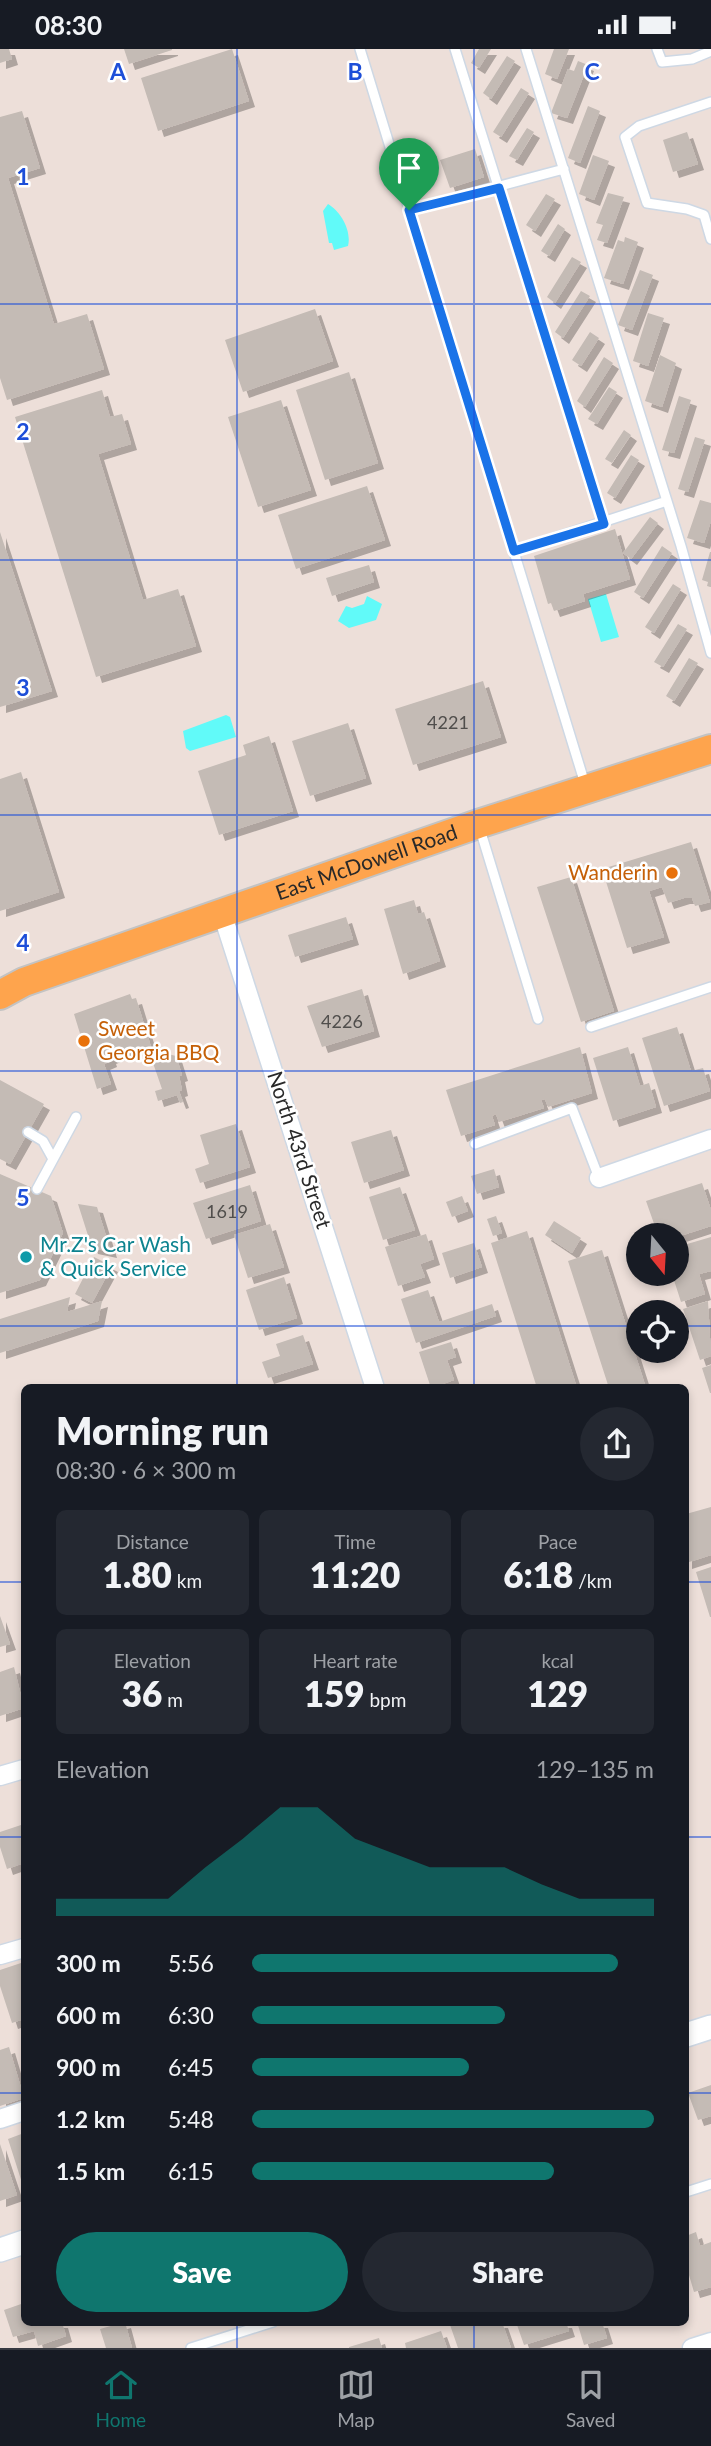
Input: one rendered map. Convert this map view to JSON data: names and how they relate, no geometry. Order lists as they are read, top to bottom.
{
  "streets": {
    "main road": ["East McDowell Road"],
    "street": ["North 43rd Street"]
  },
  "crossings": [
    ["East McDowell Road", "North 43rd Street"]
  ],
  "places": ["Wanderin", "Sweet Georgia BBQ", "Mr.Z's Car Wash & Quick Service"],
  "house_numbers": ["4221", "4226", "1619"],
  "north": "bottom",
  "page": {
    "status": "08:30",
    "heading": ["Morning run", "08:30 · 6 × 300 m"],
    "stats": [
      ["Distance", "1.80 km"],
      ["Time", "11:20"],
      ["Pace", "6:18 /km"],
      ["Elevation", "36 m"],
      ["Heart rate", "159 bpm"],
      ["kcal", "129"]
    ],
    "chart": ["Elevation", "129–135 m"],
    "list": [
      {
        "name": "300 m",
        "note": "5:56"
      },
      {
        "name": "600 m",
        "note": "6:30"
      },
      {
        "name": "900 m",
        "note": "6:45"
      },
      {
        "name": "1.2 km",
        "note": "5:48"
      },
      {
        "name": "1.5 km",
        "note": "6:15"
      }
    ],
    "buttons": ["Save", "Share"],
    "tabs": ["Home", "Map", "Saved"]
  },
  "grid": {
    "columns": ["A", "B", "C"],
    "rows": [
      "1",
      "2",
      "3",
      "4",
      "5"
    ]
  }
}
